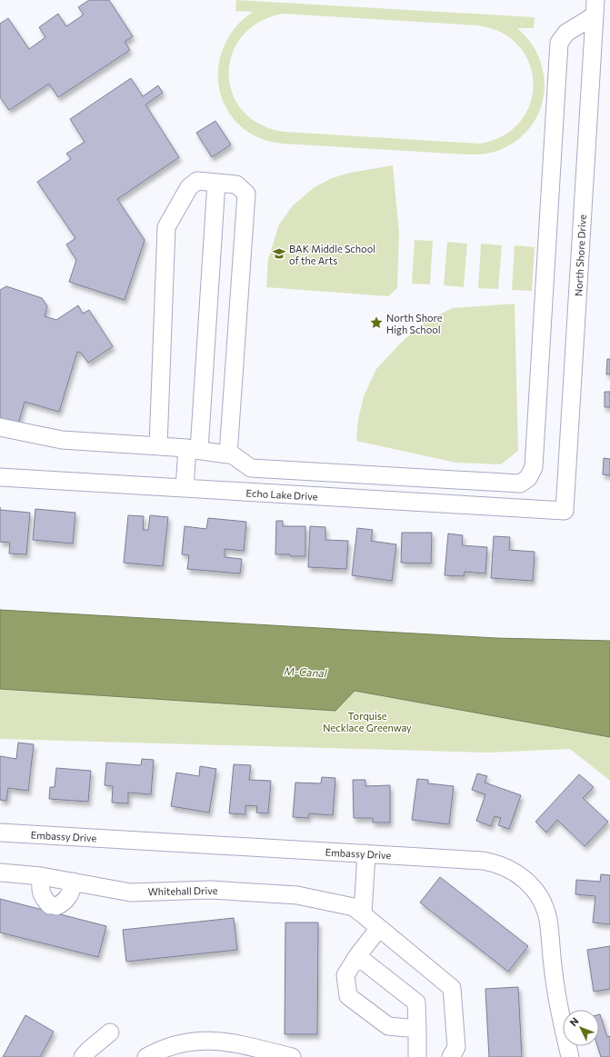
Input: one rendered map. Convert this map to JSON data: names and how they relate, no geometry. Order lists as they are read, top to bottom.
{
  "streets": {
    "street": [
      "North Shore Drive",
      "Echo Lake Drive",
      "Embassy Drive",
      "Whitehall Drive"
    ]
  },
  "crossings": [
    ["North Shore Drive", "Echo Lake Drive"]
  ],
  "water": ["M-Canal"],
  "parks": ["Torquise Necklace Greenway"],
  "places": {
    "school or university": ["BAK Middle School of the Arts"],
    "place": ["North Shore High School"]
  },
  "north": "top left"
}
